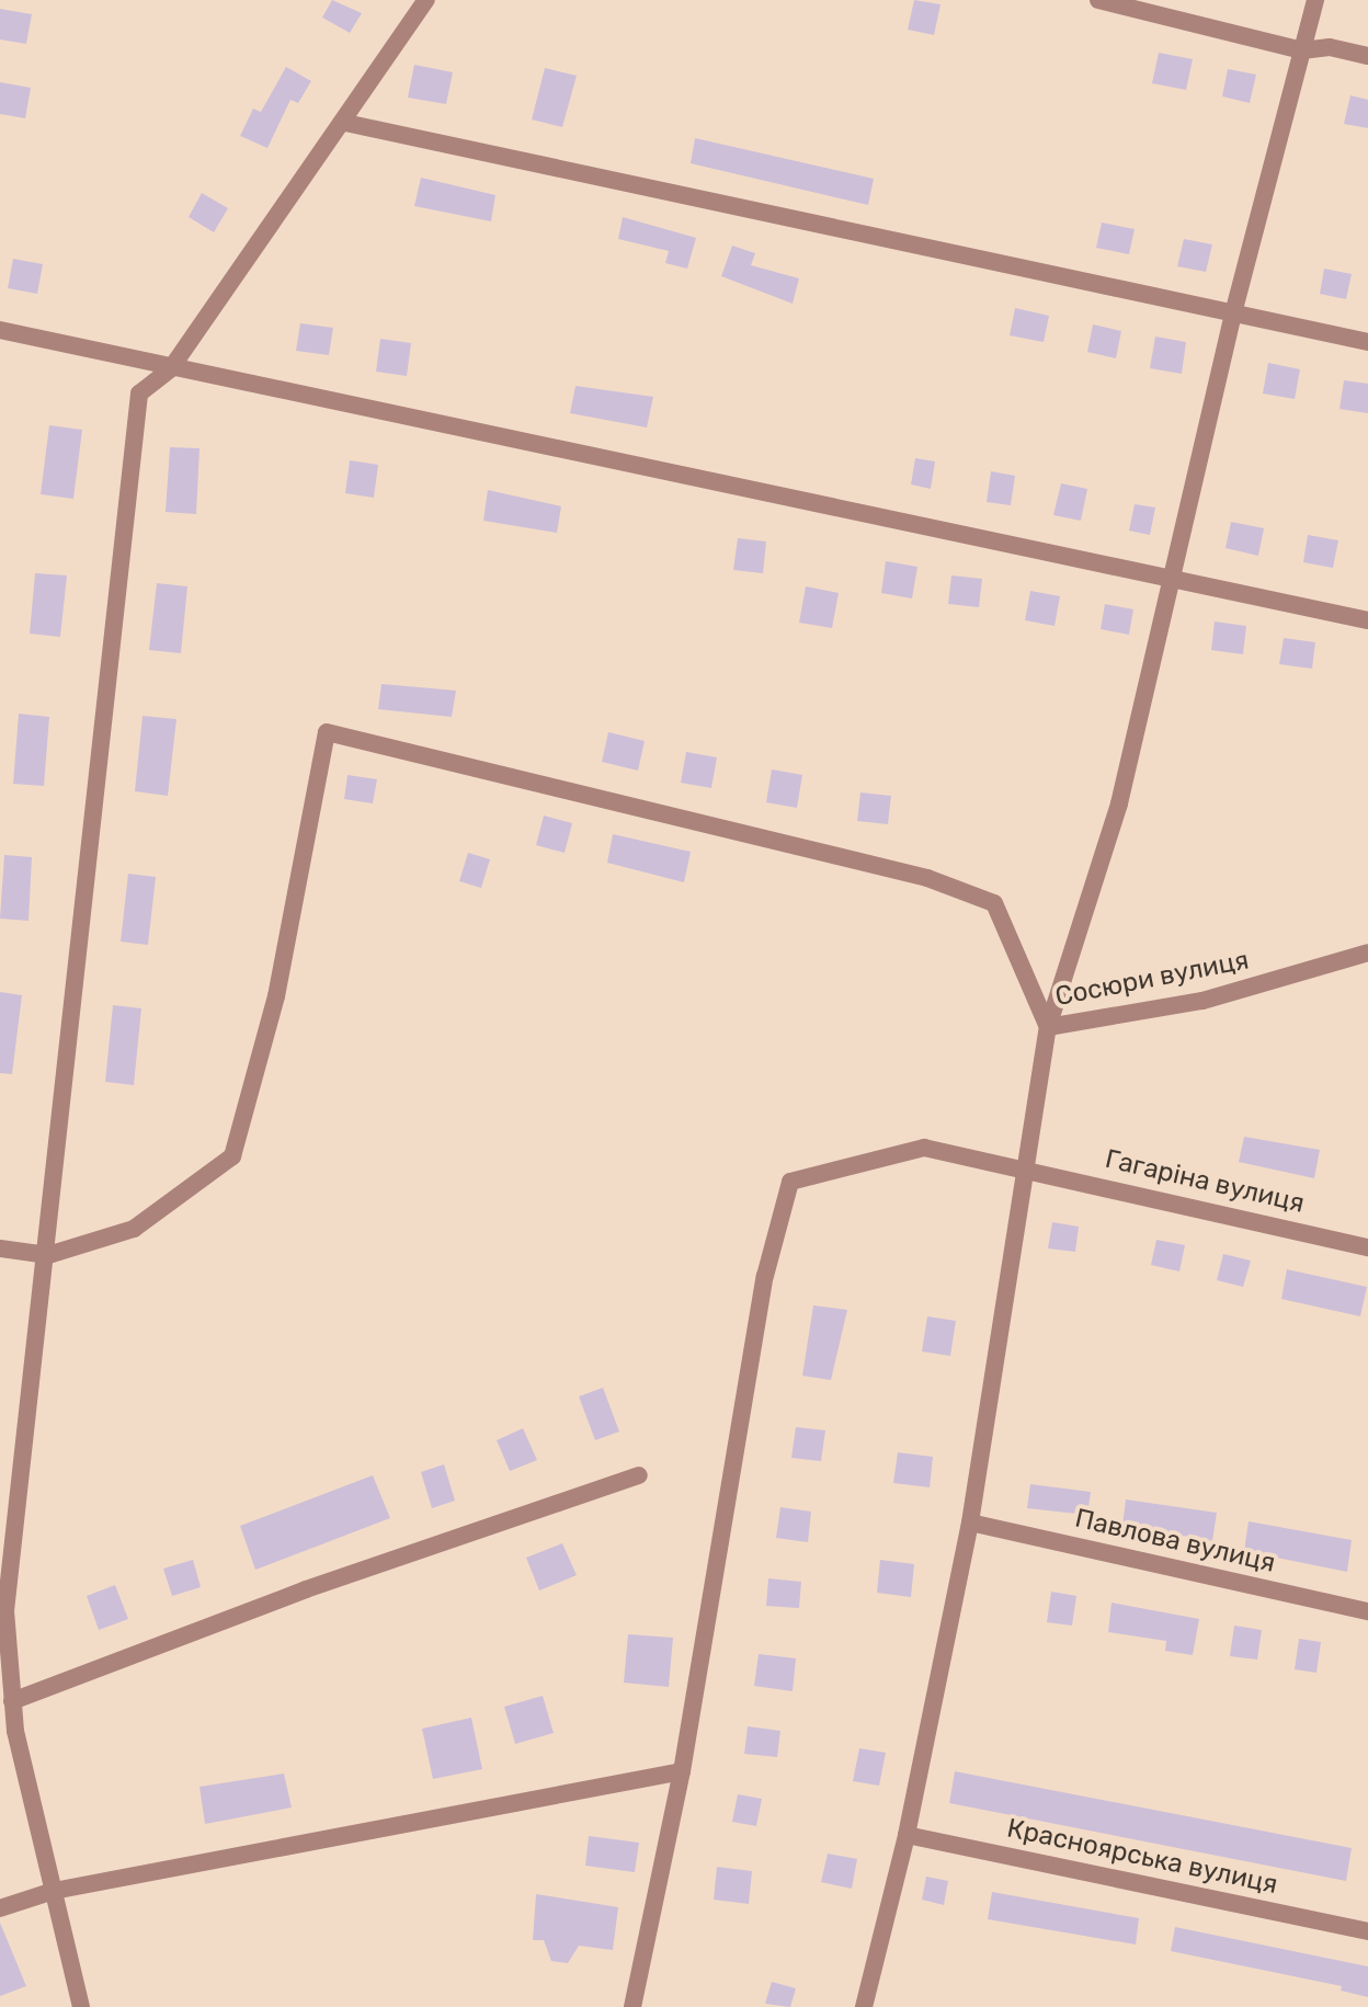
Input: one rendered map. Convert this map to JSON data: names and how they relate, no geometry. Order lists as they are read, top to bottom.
{
  "streets": {
    "street": [
      "Сосюри вулиця",
      "Гагаріна вулиця",
      "Павлова вулиця",
      "Красноярська вулиця"
    ]
  }
}
